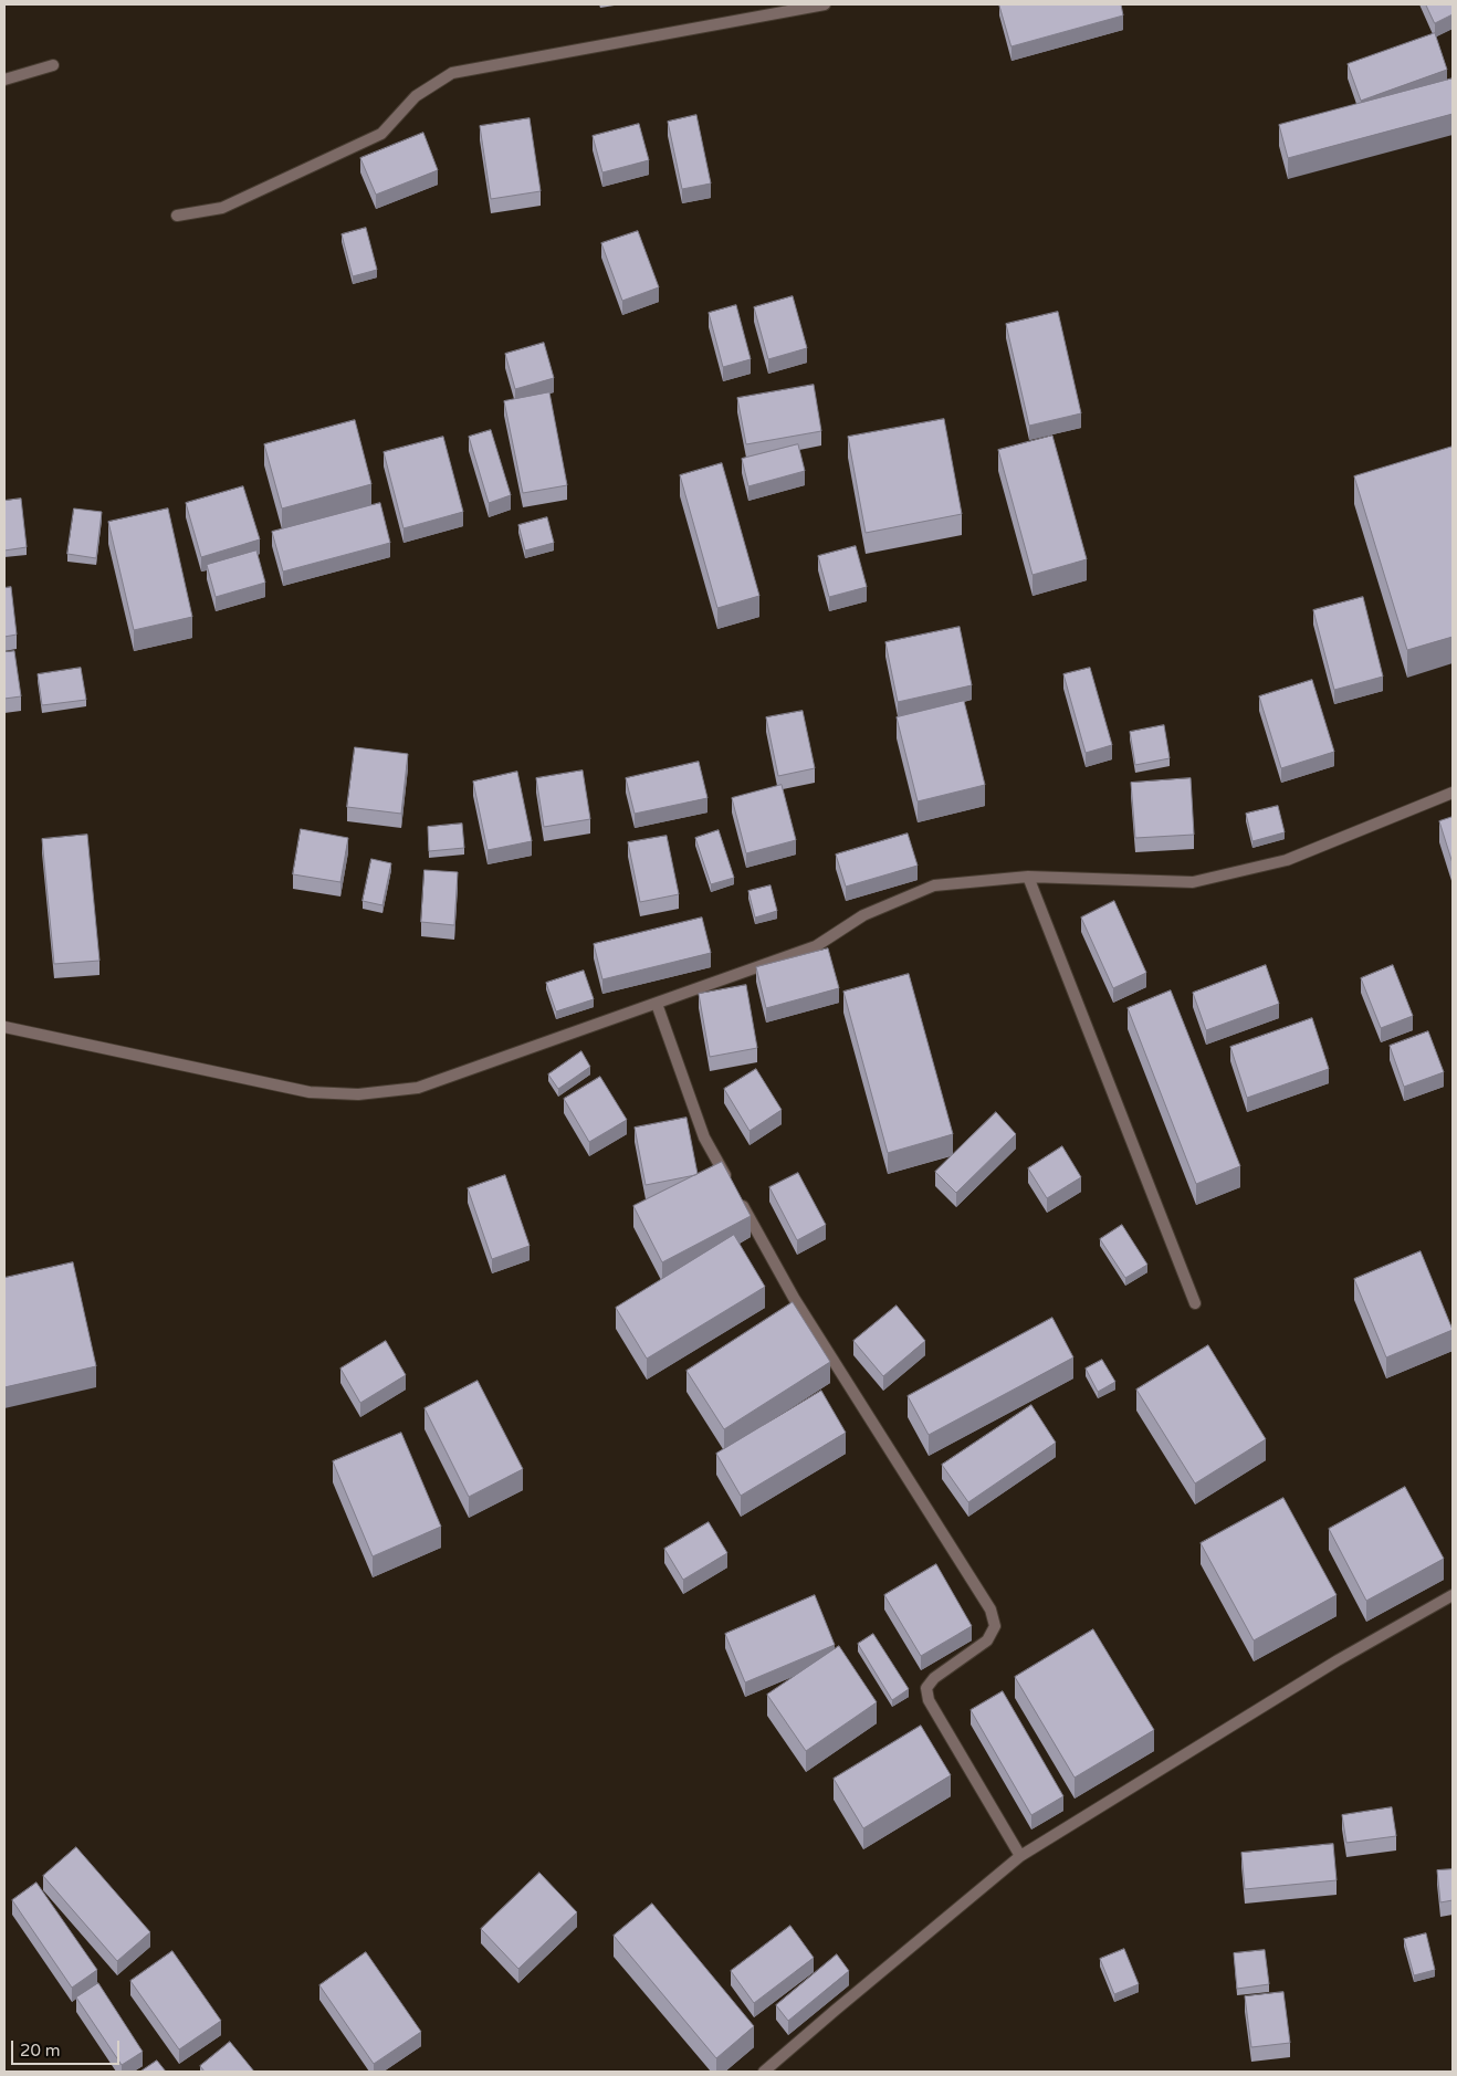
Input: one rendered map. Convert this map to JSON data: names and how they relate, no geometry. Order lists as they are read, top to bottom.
{
  "scale_bar": "20 m"
}
